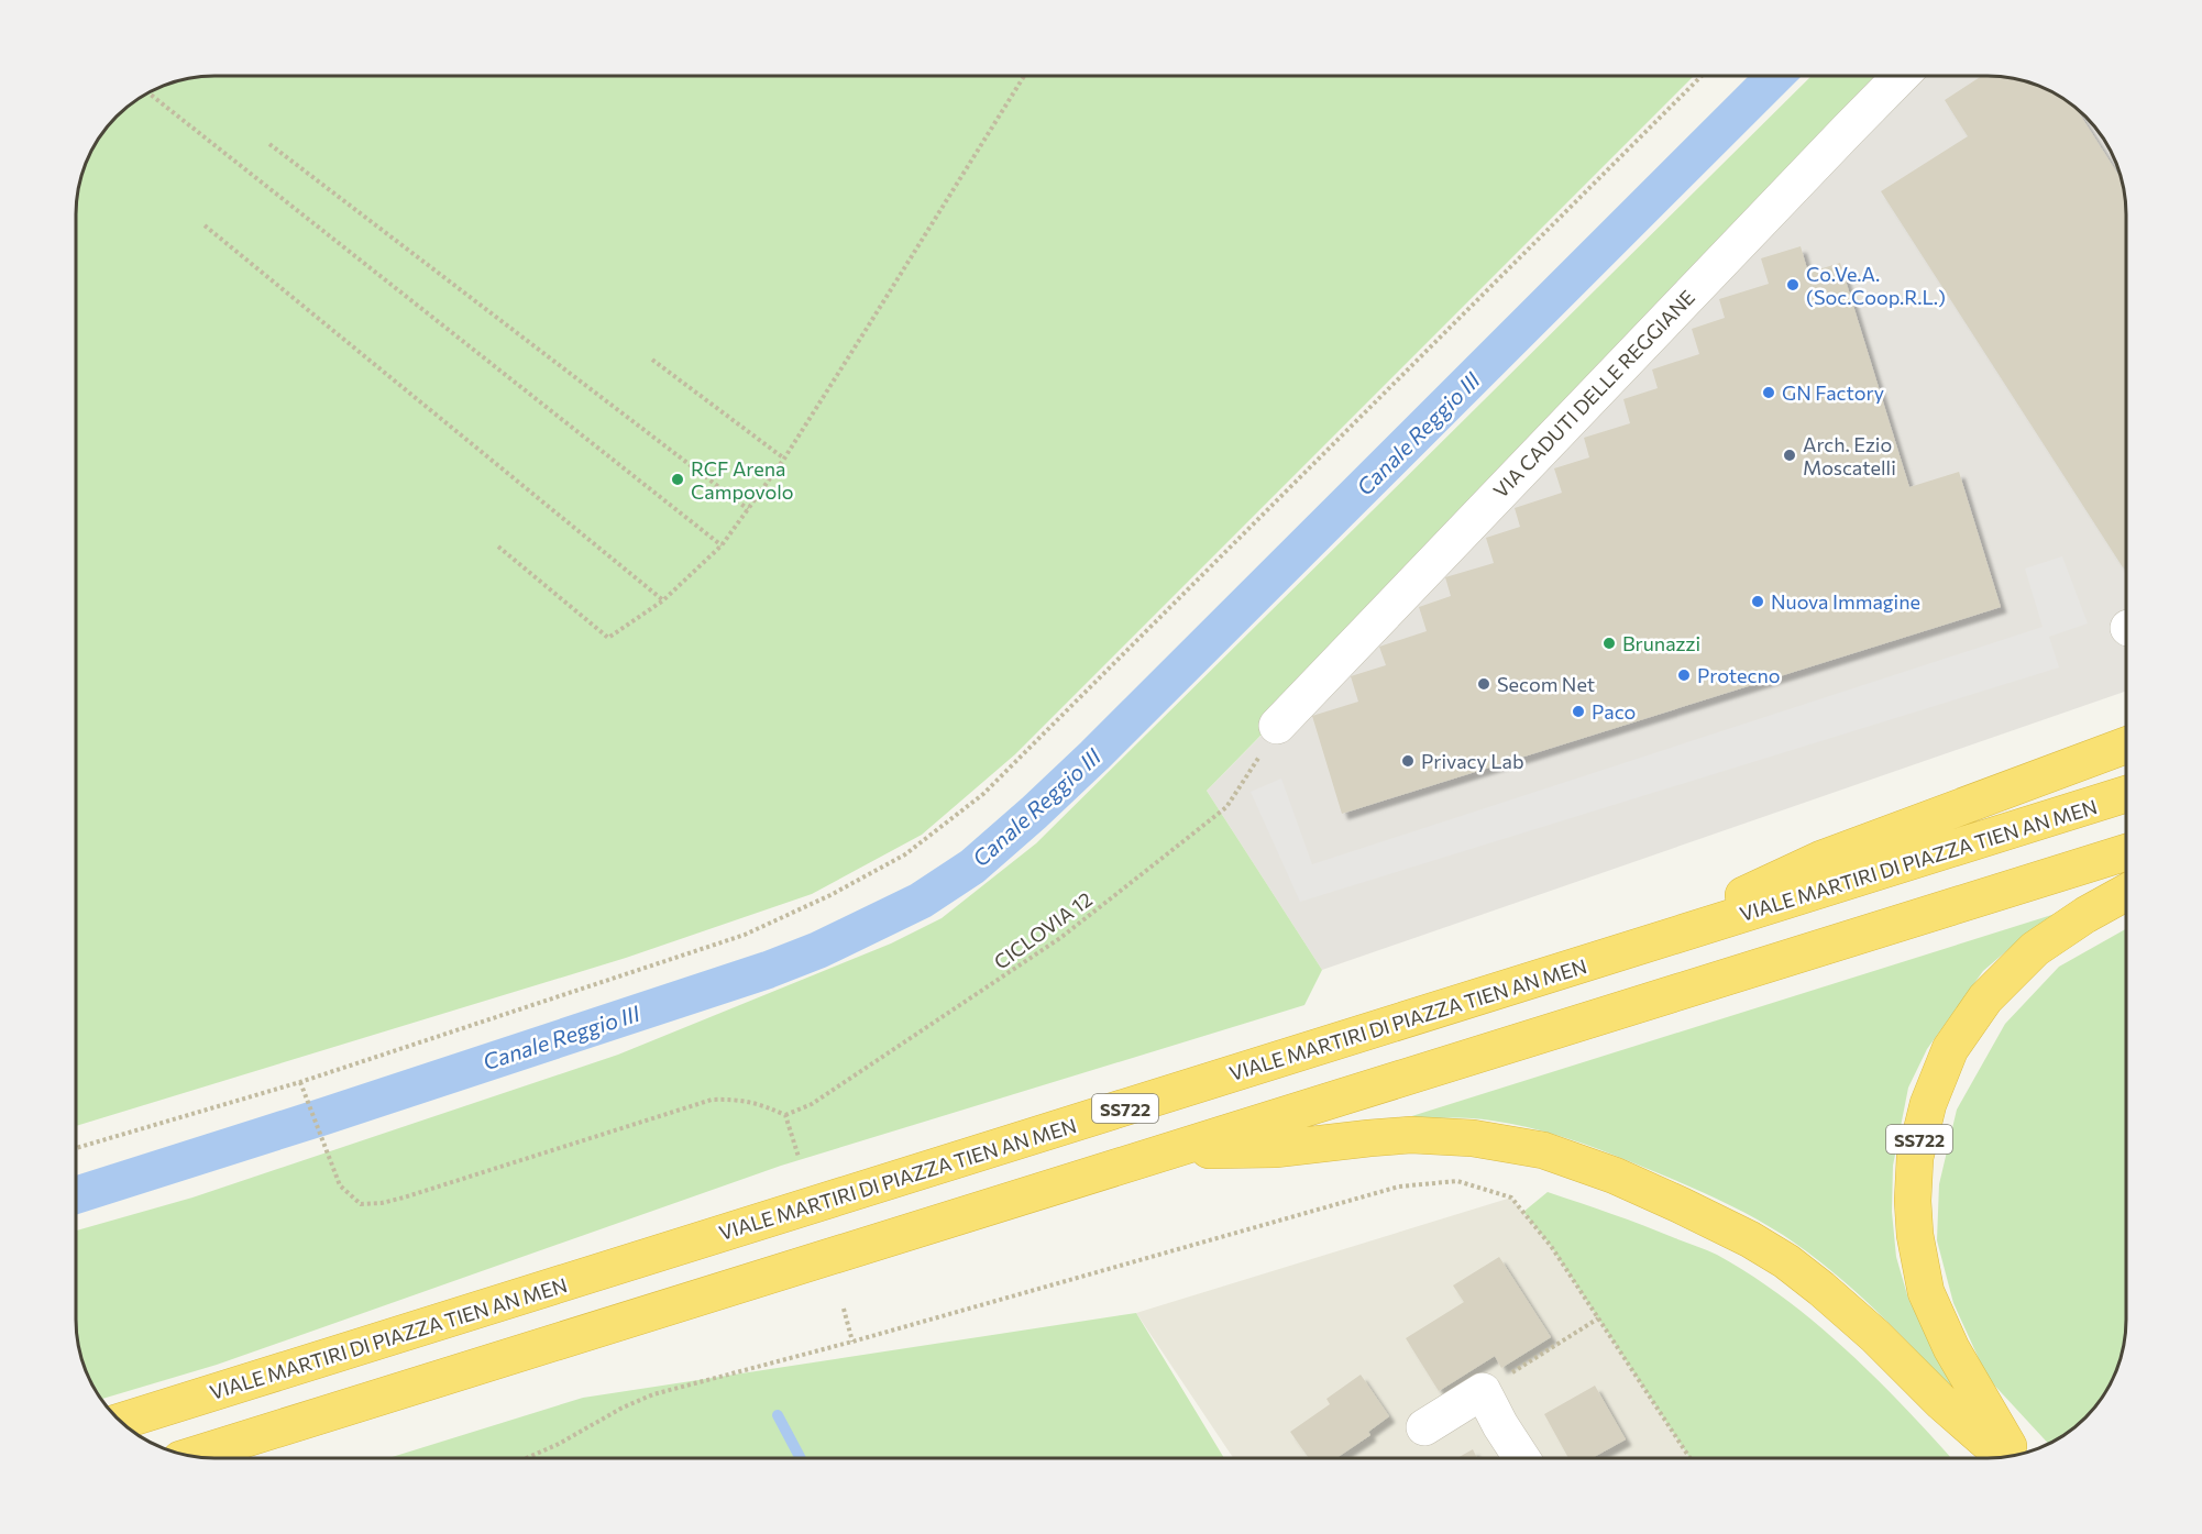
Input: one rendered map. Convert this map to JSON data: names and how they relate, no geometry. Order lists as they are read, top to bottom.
{
  "streets": {
    "highway": ["VIALE MARTIRI DI PIAZZA TIEN AN MEN", "SS722"],
    "street": ["VIA CADUTI DELLE REGGIANE"],
    "path": ["CICLOVIA 12"]
  },
  "crossings": [
    ["VIA CADUTI DELLE REGGIANE", "CICLOVIA 12"]
  ],
  "water": ["Canale Reggio III"],
  "places": [
    "Co.Ve.A. (Soc.Coop.R.L.)",
    "GN Factory",
    "Arch. Ezio Moscatelli",
    "RCF Arena Campovolo",
    "Nuova Immagine",
    "Brunazzi",
    "Protecno",
    "Secom Net",
    "Paco",
    "Privacy Lab"
  ]
}
